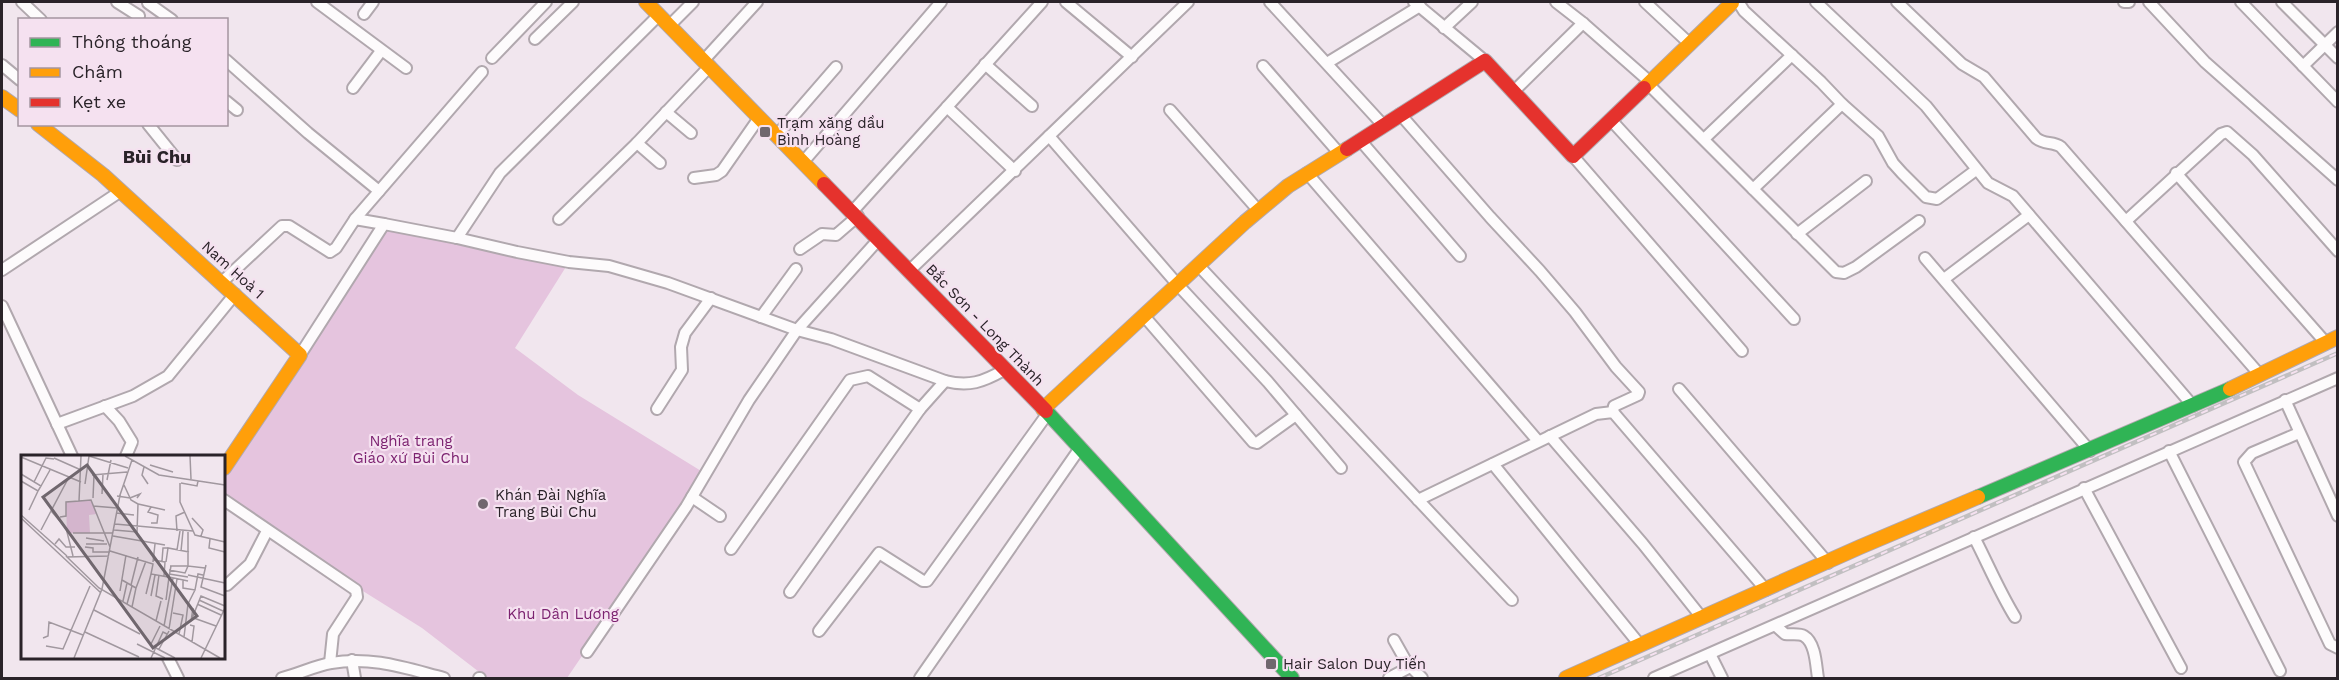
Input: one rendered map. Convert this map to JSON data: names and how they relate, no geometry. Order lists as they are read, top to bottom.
{
  "streets": {
    "street": ["Nam Hoà 1", "Bắc Sơn - Long Thành"]
  },
  "districts": ["Bùi Chu"],
  "parks": ["Nghĩa trang Giáo xứ Bùi Chu", "Khu Dân Lương"],
  "places": {
    "transit": ["Trạm xăng dầu Bình Hoàng", "Hair Salon Duy Tiến"],
    "other": ["Khán Đài Nghĩa Trang Bùi Chu"]
  },
  "legend": ["Thông thoáng", "Chậm", "Kẹt xe"]
}
